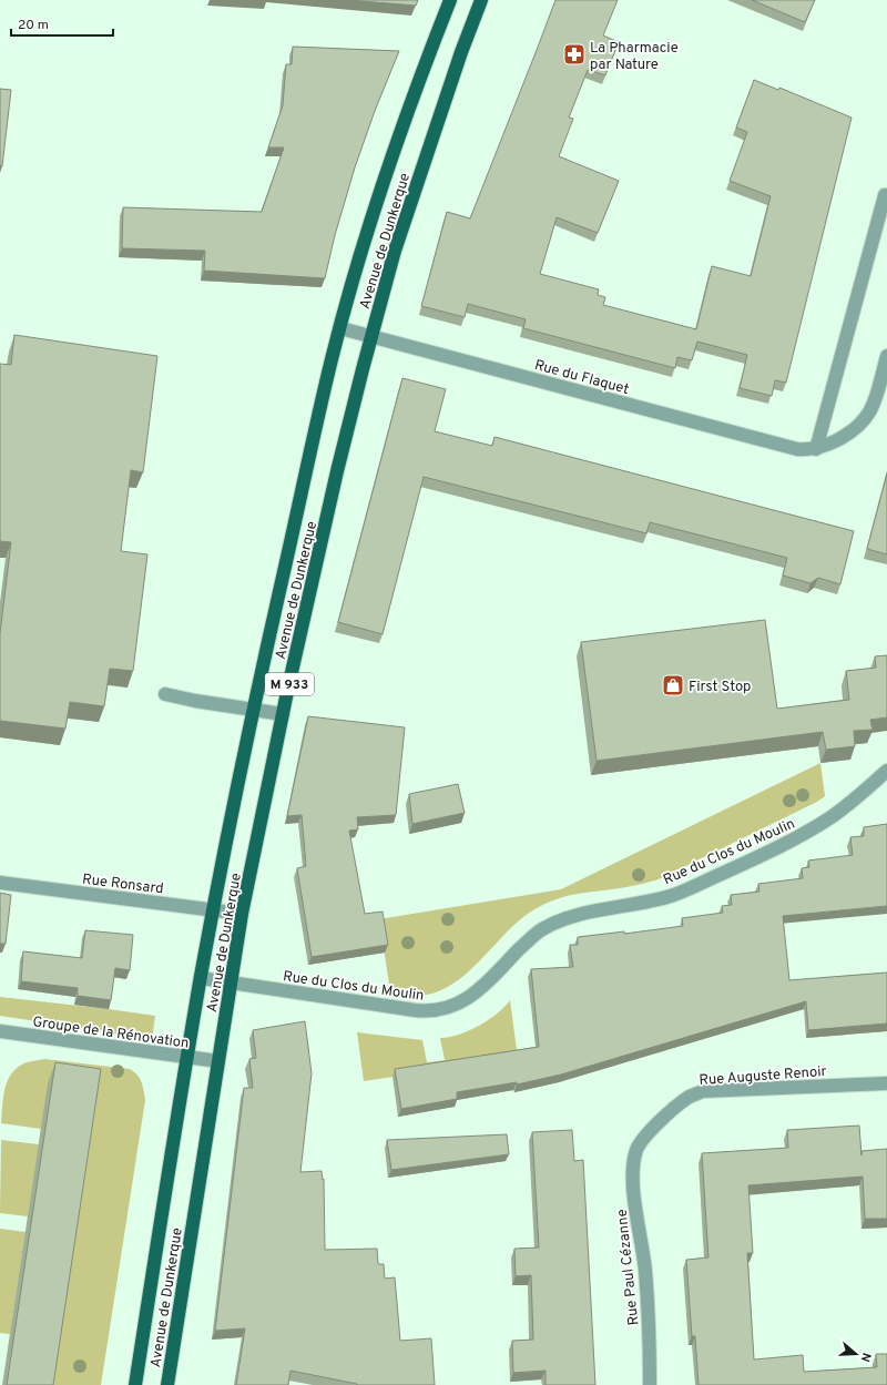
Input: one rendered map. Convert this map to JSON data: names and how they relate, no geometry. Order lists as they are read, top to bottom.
{
  "streets": {
    "main road": ["Avenue de Dunkerque", "M 933"],
    "street": [
      "Rue du Flaquet",
      "Rue du Clos du Moulin",
      "Rue Ronsard",
      "Groupe de la Rénovation",
      "Rue Auguste Renoir",
      "Rue Paul Cézanne"
    ]
  },
  "crossings": [
    ["Avenue de Dunkerque", "Rue du Flaquet"],
    ["Avenue de Dunkerque", "Rue du Clos du Moulin"],
    ["Avenue de Dunkerque", "Rue Ronsard"],
    ["Avenue de Dunkerque", "Groupe de la Rénovation"],
    ["Rue Auguste Renoir", "Rue Paul Cézanne"]
  ],
  "places": {
    "pharmacy": ["La Pharmacie par Nature"],
    "shop": ["First Stop"]
  },
  "scale_bar": "20 m",
  "north": "right"
}
